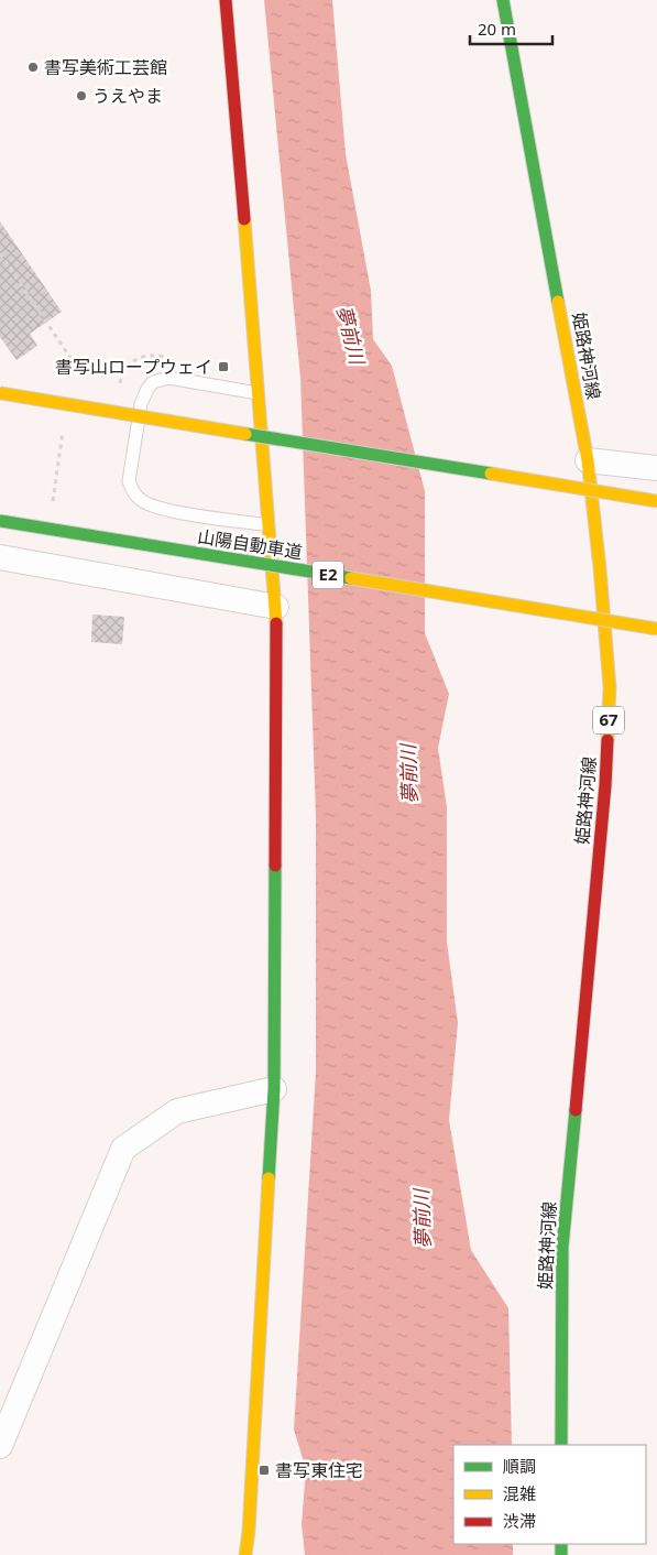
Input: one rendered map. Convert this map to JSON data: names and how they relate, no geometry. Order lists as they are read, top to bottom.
{
  "streets": {
    "main road": [
      "姫路神河線",
      "山陽自動車道",
      "E2",
      "67"
    ]
  },
  "water": ["夢前川"],
  "places": {
    "other": ["書写美術工芸館", "うえやま"],
    "transit": ["書写山ロープウェイ", "書写東住宅"]
  },
  "legend": ["順調", "混雑", "渋滞"],
  "scale_bar": "20 m"
}
